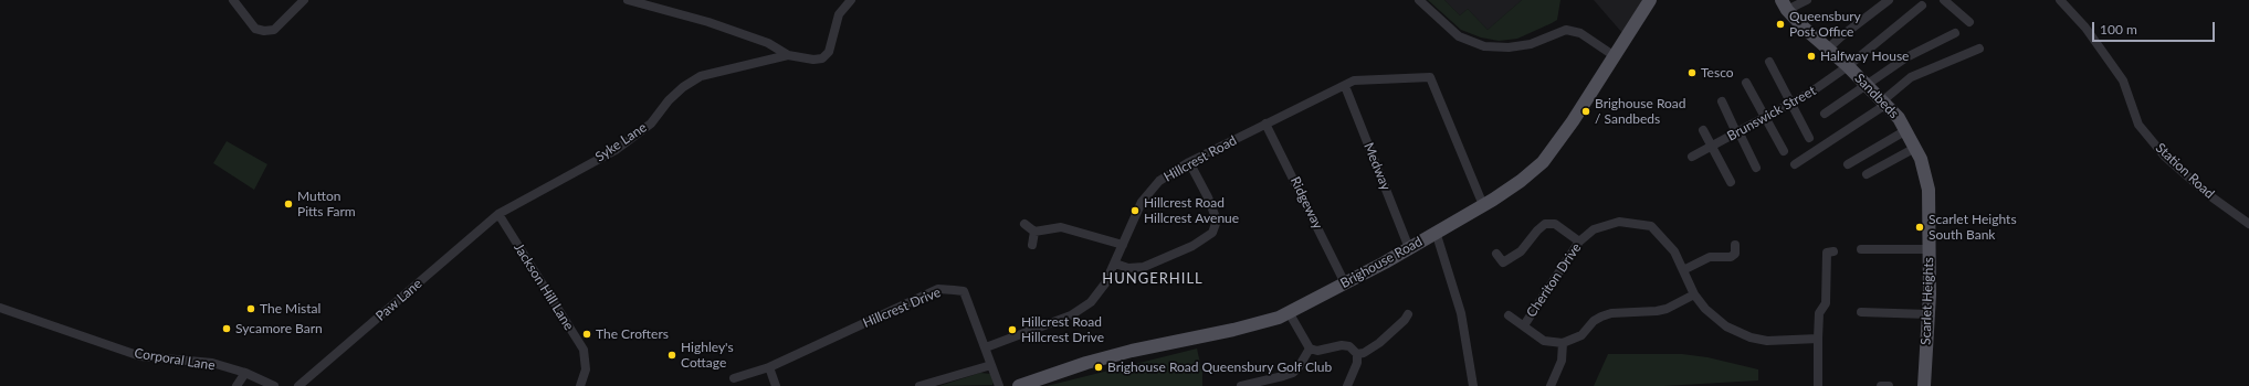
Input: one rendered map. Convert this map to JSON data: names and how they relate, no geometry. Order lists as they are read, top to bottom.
{
  "streets": {
    "main road": ["Sandbeds", "Brighouse Road", "Scarlet Heights"],
    "street": [
      "Brunswick Street",
      "Syke Lane",
      "Hillcrest Road",
      "Medway",
      "Station Road",
      "Ridgeway",
      "Cheriton Drive",
      "Jackson Hill Lane",
      "Paw Lane",
      "Hillcrest Drive",
      "Corporal Lane"
    ]
  },
  "crossings": [
    ["Sandbeds", "Brunswick Street"],
    ["Sandbeds", "Scarlet Heights"],
    ["Syke Lane", "Jackson Hill Lane"],
    ["Syke Lane", "Paw Lane"],
    ["Hillcrest Road", "Medway"],
    ["Hillcrest Road", "Ridgeway"],
    ["Hillcrest Road", "Brighouse Road"],
    ["Hillcrest Road", "Hillcrest Drive"],
    ["Medway", "Brighouse Road"],
    ["Ridgeway", "Brighouse Road"],
    ["Jackson Hill Lane", "Paw Lane"]
  ],
  "districts": ["HUNGERHILL"],
  "places": [
    "Queensbury Post Office",
    "Halfway House",
    "Tesco",
    "Brighouse Road / Sandbeds",
    "Mutton Pitts Farm",
    "Hillcrest Road Hillcrest Avenue",
    "Scarlet Heights South Bank",
    "The Mistal",
    "Sycamore Barn",
    "Hillcrest Road Hillcrest Drive",
    "The Crofters",
    "Highley's Cottage",
    "Brighouse Road Queensbury Golf Club"
  ],
  "scale_bar": "100 m"
}
